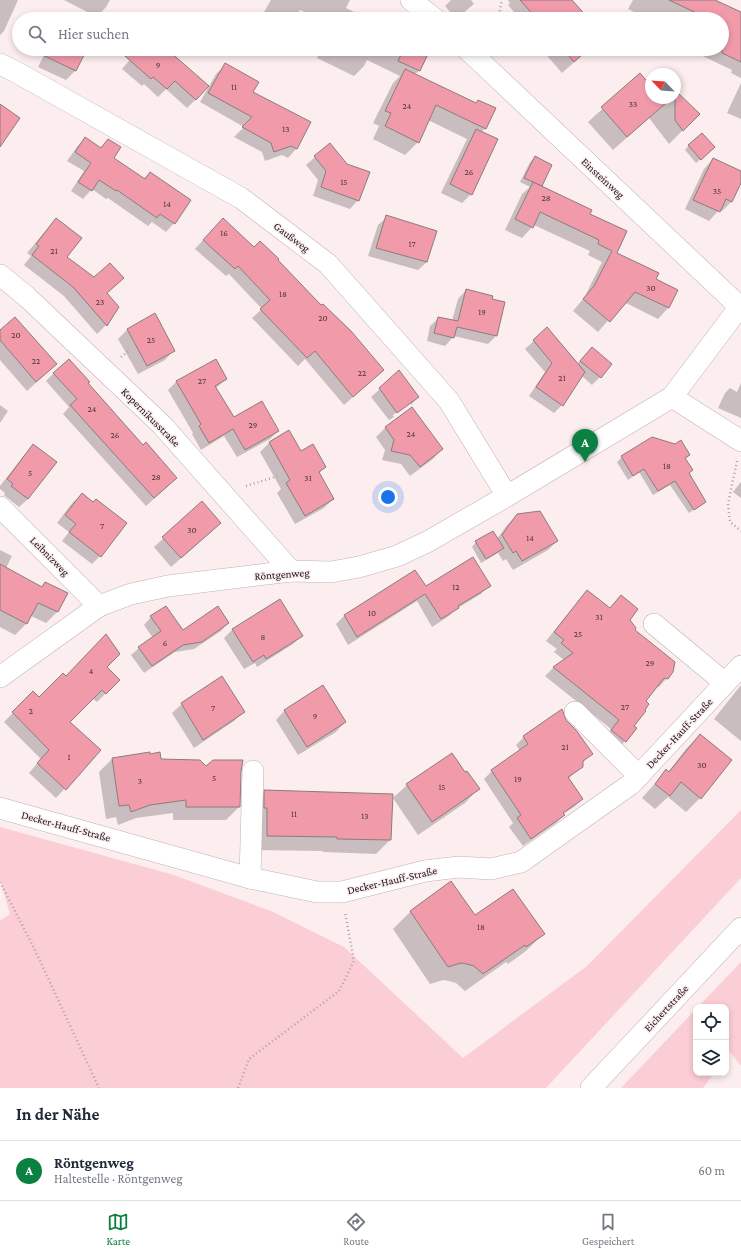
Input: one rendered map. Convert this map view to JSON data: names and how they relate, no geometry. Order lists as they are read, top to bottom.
{
  "streets": {
    "street": [
      "Einsteinweg",
      "Gaußweg",
      "Kopernikusstraße",
      "Leibnizweg",
      "Röntgenweg",
      "Decker-Hauff-Straße",
      "Eichertstraße"
    ]
  },
  "crossings": [
    ["Einsteinweg", "Röntgenweg"],
    ["Gaußweg", "Röntgenweg"],
    ["Kopernikusstraße", "Röntgenweg"],
    ["Leibnizweg", "Röntgenweg"]
  ],
  "house_numbers": [
    "9",
    "11",
    "33",
    "24",
    "13",
    "26",
    "15",
    "35",
    "28",
    "14",
    "16",
    "17",
    "21",
    "30",
    "18",
    "23",
    "19",
    "20",
    "20",
    "25",
    "22",
    "22",
    "21",
    "27",
    "24",
    "29",
    "24",
    "26",
    "18",
    "5",
    "28",
    "31",
    "7",
    "30",
    "14",
    "12",
    "10",
    "31",
    "25",
    "8",
    "6",
    "29",
    "4",
    "27",
    "7",
    "2",
    "9",
    "21",
    "1",
    "30",
    "5",
    "19",
    "3",
    "15",
    "11",
    "13",
    "18"
  ],
  "north": "top left",
  "page": {
    "search": "Hier suchen",
    "pins": "A",
    "heading": "In der Nähe",
    "list": [
      {
        "mark": "A",
        "name": "Röntgenweg",
        "note": "Haltestelle · Röntgenweg",
        "value": "60 m"
      }
    ],
    "nav": ["Karte", "Route", "Gespeichert"]
  }
}
